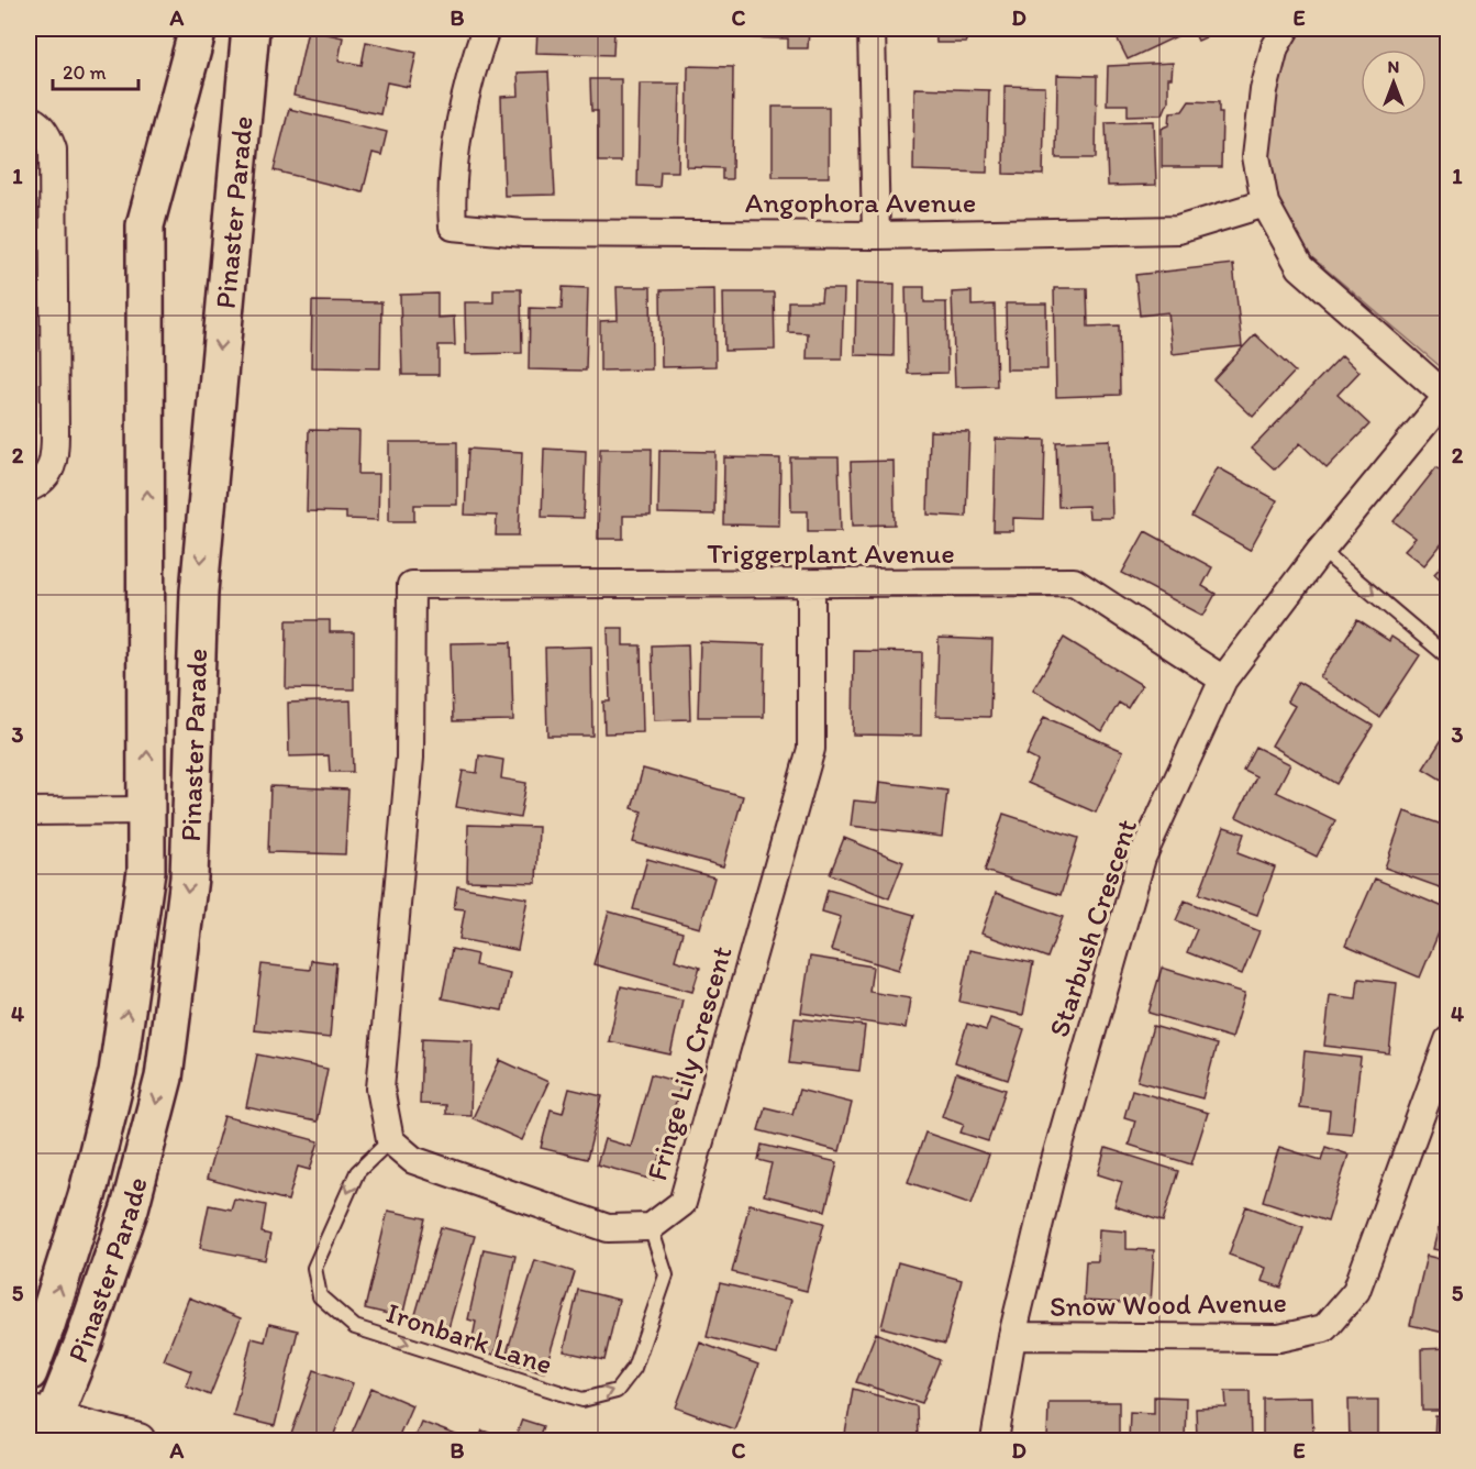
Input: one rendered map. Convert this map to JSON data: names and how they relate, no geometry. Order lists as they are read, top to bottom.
{
  "streets": {
    "main road": ["Pinaster Parade"],
    "street": [
      "Angophora Avenue",
      "Triggerplant Avenue",
      "Starbush Crescent",
      "Fringe Lily Crescent",
      "Snow Wood Avenue"
    ],
    "lane": ["Ironbark Lane"]
  },
  "crossings": [
    ["Triggerplant Avenue", "Starbush Crescent"],
    ["Triggerplant Avenue", "Fringe Lily Crescent"],
    ["Triggerplant Avenue", "Ironbark Lane"],
    ["Starbush Crescent", "Snow Wood Avenue"],
    ["Fringe Lily Crescent", "Ironbark Lane"]
  ],
  "scale_bar": "20 m",
  "north": "top",
  "grid": {
    "columns": [
      "A",
      "B",
      "C",
      "D",
      "E"
    ],
    "rows": [
      "1",
      "2",
      "3",
      "4",
      "5"
    ]
  }
}
